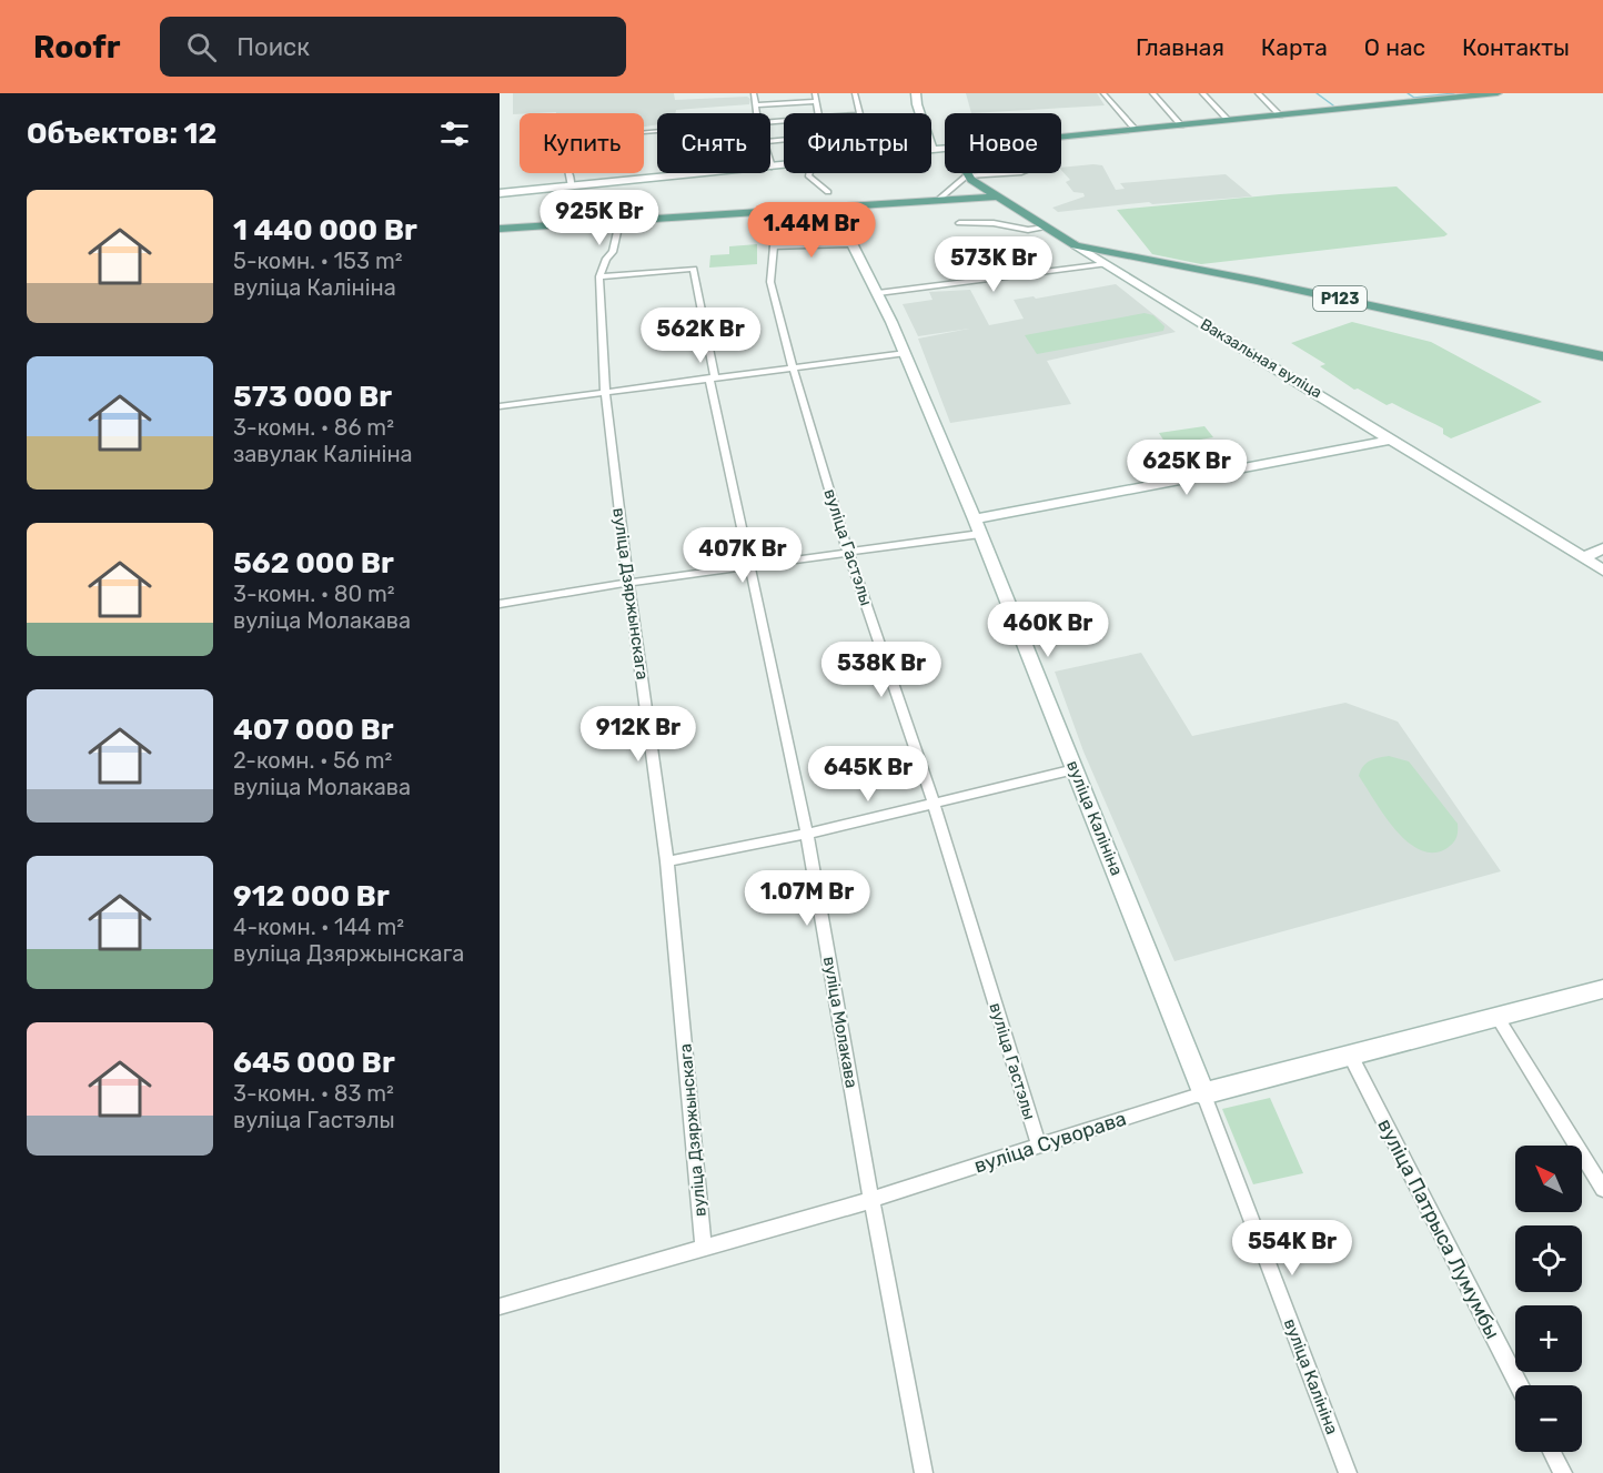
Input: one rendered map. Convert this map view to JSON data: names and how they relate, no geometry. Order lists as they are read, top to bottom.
{
  "streets": {
    "main road": [
      "Р123",
      "Вакзальная вуліца",
      "вуліца Гастэлы",
      "вуліца Калініна",
      "вуліца Суворава"
    ],
    "street": ["вуліца Дзяржынскага", "вуліца Молакава", "вуліца Патрыса Лумумбы"]
  },
  "crossings": [
    ["Р123", "Вакзальная вуліца"],
    ["вуліца Гастэлы", "вуліца Калініна"],
    ["вуліца Гастэлы", "вуліца Суворава"],
    ["вуліца Дзяржынскага", "вуліца Молакава"],
    ["вуліца Дзяржынскага", "вуліца Суворава"],
    ["вуліца Калініна", "вуліца Суворава"],
    ["вуліца Молакава", "вуліца Суворава"],
    ["вуліца Суворава", "вуліца Патрыса Лумумбы"]
  ],
  "north": "top left",
  "page": {
    "header": "Roofr",
    "search": "Поиск",
    "nav": [
      "Главная",
      "Карта",
      "О нас",
      "Контакты"
    ],
    "heading": "Объектов: 12",
    "chip": [
      "Купить",
      "Снять",
      "Фильтры",
      "Новое"
    ],
    "list": [
      {
        "name": "1 440 000 Br",
        "note": "5-комн. · 153 m² · вуліца Калініна"
      },
      {
        "name": "573 000 Br",
        "note": "3-комн. · 86 m² · завулак Калініна"
      },
      {
        "name": "562 000 Br",
        "note": "3-комн. · 80 m² · вуліца Молакава"
      },
      {
        "name": "407 000 Br",
        "note": "2-комн. · 56 m² · вуліца Молакава"
      },
      {
        "name": "912 000 Br",
        "note": "4-комн. · 144 m² · вуліца Дзяржынскага"
      },
      {
        "name": "645 000 Br",
        "note": "3-комн. · 83 m² · вуліца Гастэлы"
      }
    ],
    "price": [
      "925K Br",
      "1.44M Br",
      "573K Br",
      "562K Br",
      "625K Br",
      "407K Br",
      "460K Br",
      "538K Br",
      "912K Br",
      "645K Br",
      "1.07M Br",
      "554K Br"
    ],
    "map_buttons": ["+", "−"]
  }
}
